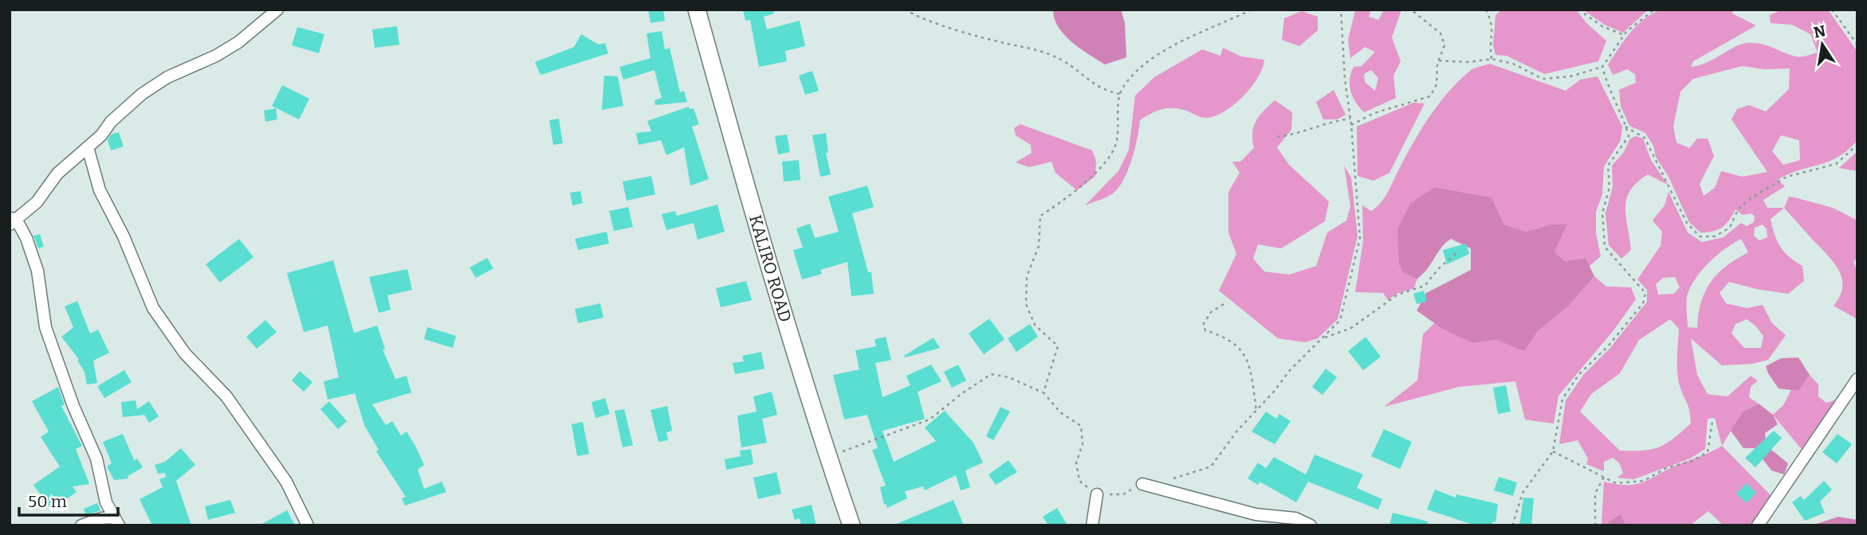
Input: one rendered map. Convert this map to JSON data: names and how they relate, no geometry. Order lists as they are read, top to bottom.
{
  "streets": {
    "main road": ["KALIRO ROAD"]
  },
  "scale_bar": "50 m",
  "north": "top"
}
